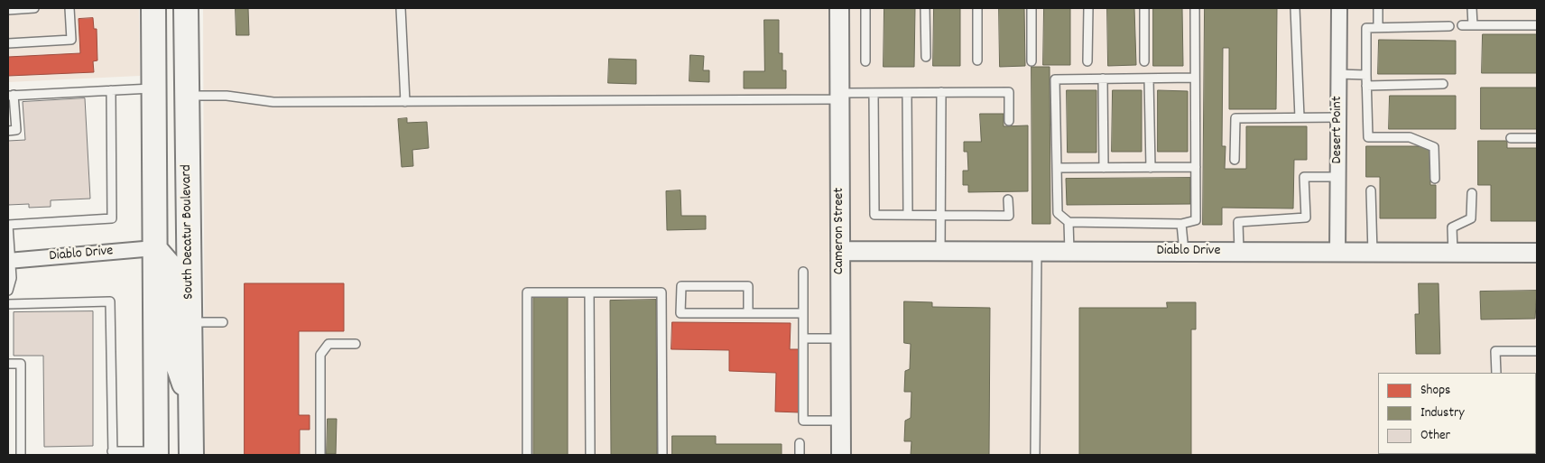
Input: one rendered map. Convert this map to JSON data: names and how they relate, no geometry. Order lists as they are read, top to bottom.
{
  "streets": {
    "main road": ["South Decatur Boulevard"],
    "street": ["Desert Point", "Cameron Street", "Diablo Drive"]
  },
  "crossings": [
    ["Desert Point", "Diablo Drive"],
    ["Cameron Street", "Diablo Drive"]
  ],
  "legend": ["Shops", "Industry", "Other"]
}
